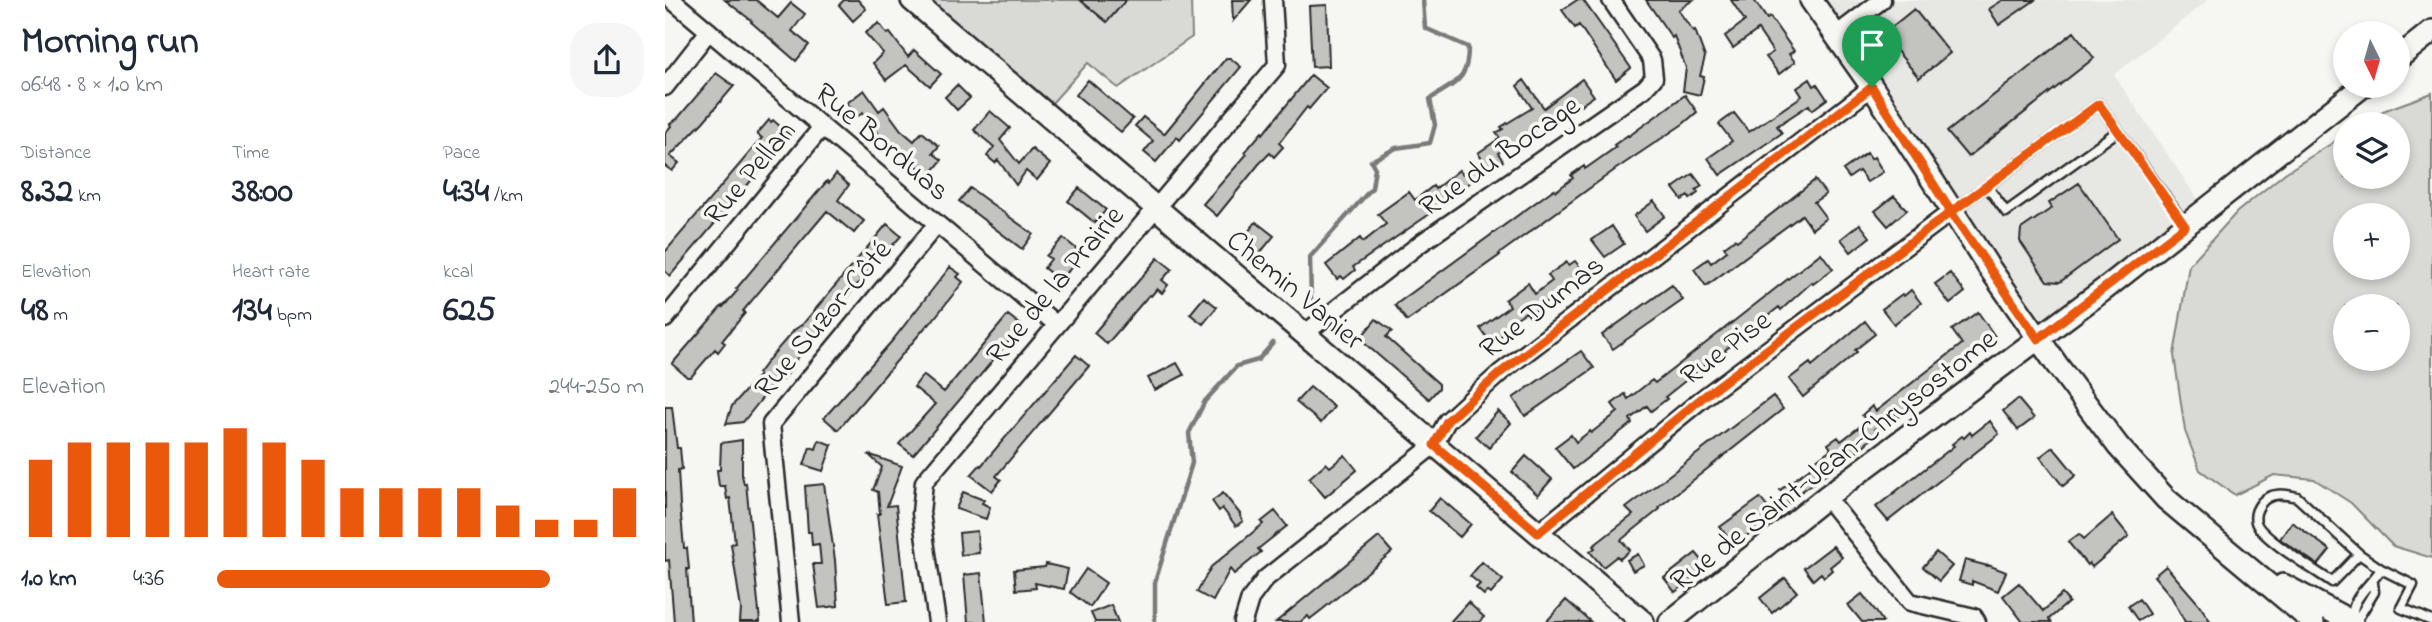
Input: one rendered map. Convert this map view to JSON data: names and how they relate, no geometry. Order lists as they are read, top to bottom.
{
  "streets": {
    "street": [
      "Rue Borduas",
      "Rue du Bocage",
      "Rue Pellan",
      "Rue de la Prairie",
      "Chemin Vanier",
      "Rue Dumas",
      "Rue Suzor-Côté",
      "Rue Pise",
      "Rue de Saint-Jean-Chrysostome"
    ]
  },
  "crossings": [
    ["Rue Borduas", "Rue Pellan"],
    ["Rue Borduas", "Rue de la Prairie"],
    ["Rue Borduas", "Rue Suzor-Côté"],
    ["Rue du Bocage", "Chemin Vanier"],
    ["Rue de la Prairie", "Chemin Vanier"],
    ["Chemin Vanier", "Rue Dumas"],
    ["Chemin Vanier", "Rue Pise"]
  ],
  "north": "bottom",
  "page": {
    "heading": ["Morning run", "06:48 · 8 × 1.0 km"],
    "map_buttons": ["+", "−"],
    "stats": [
      ["Distance", "8.32 km"],
      ["Time", "38:00"],
      ["Pace", "4:34 /km"],
      ["Elevation", "48 m"],
      ["Heart rate", "134 bpm"],
      ["kcal", "625"]
    ],
    "chart": ["Elevation", "244–250 m"],
    "list": [
      {
        "name": "1.0 km",
        "note": "4:36"
      }
    ]
  }
}
